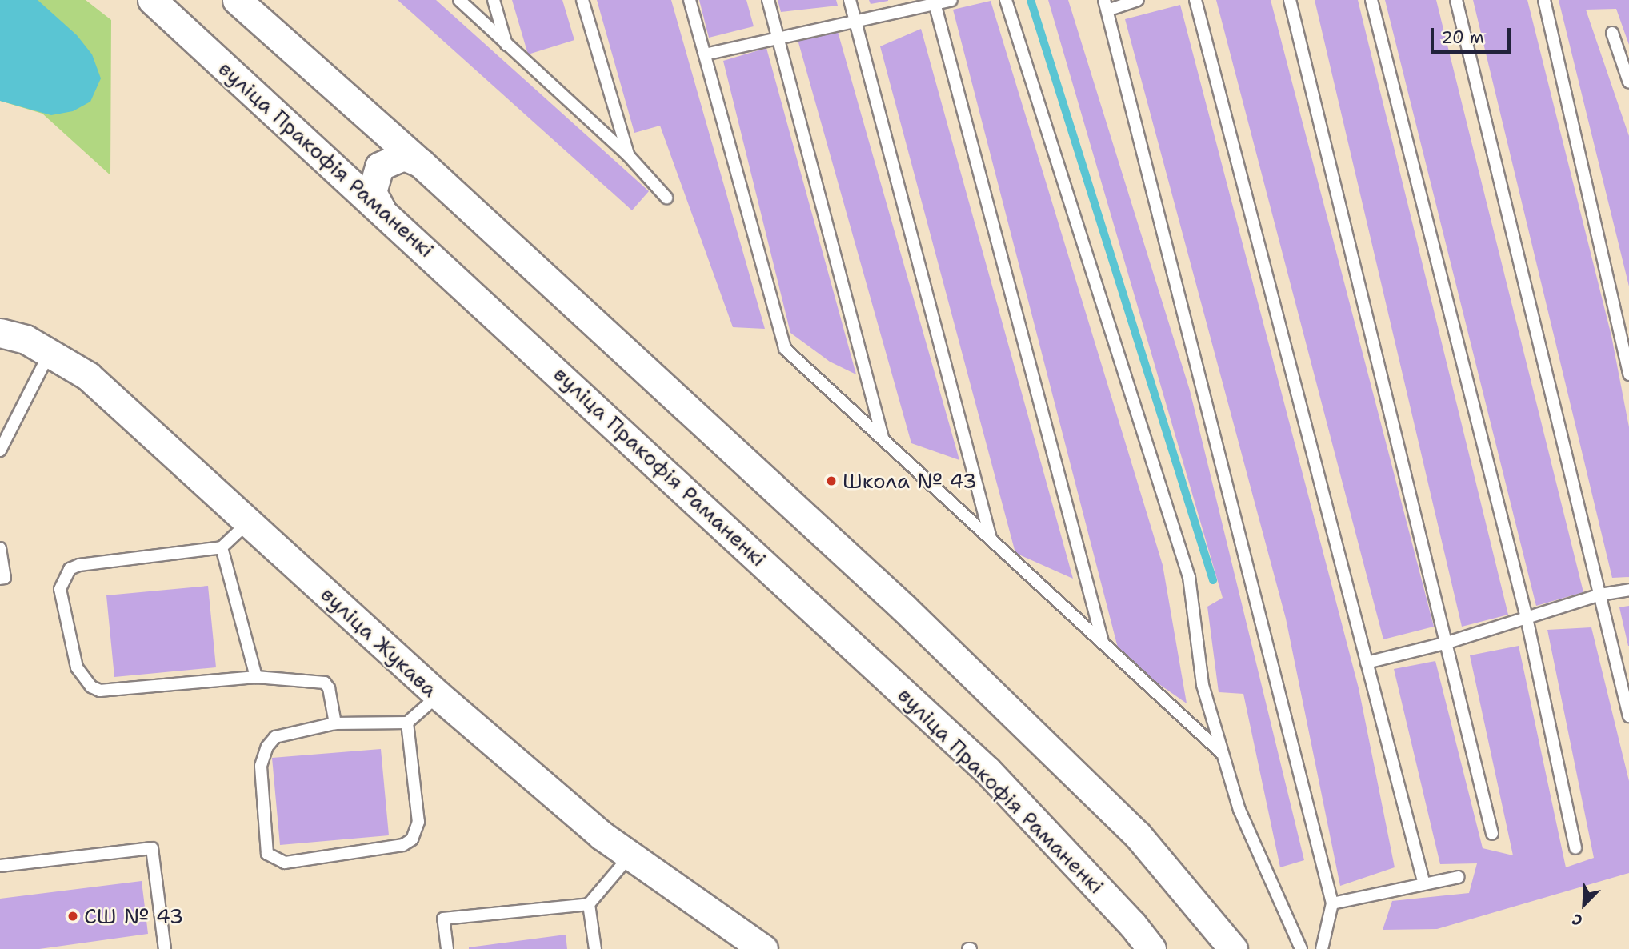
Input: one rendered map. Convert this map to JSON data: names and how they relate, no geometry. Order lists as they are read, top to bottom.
{
  "streets": {
    "street": ["вуліца Пракофія Раманенкі", "вуліца Жукава"]
  },
  "places": ["Школа № 43", "СШ № 43"],
  "scale_bar": "20 m",
  "north": "bottom left"
}
